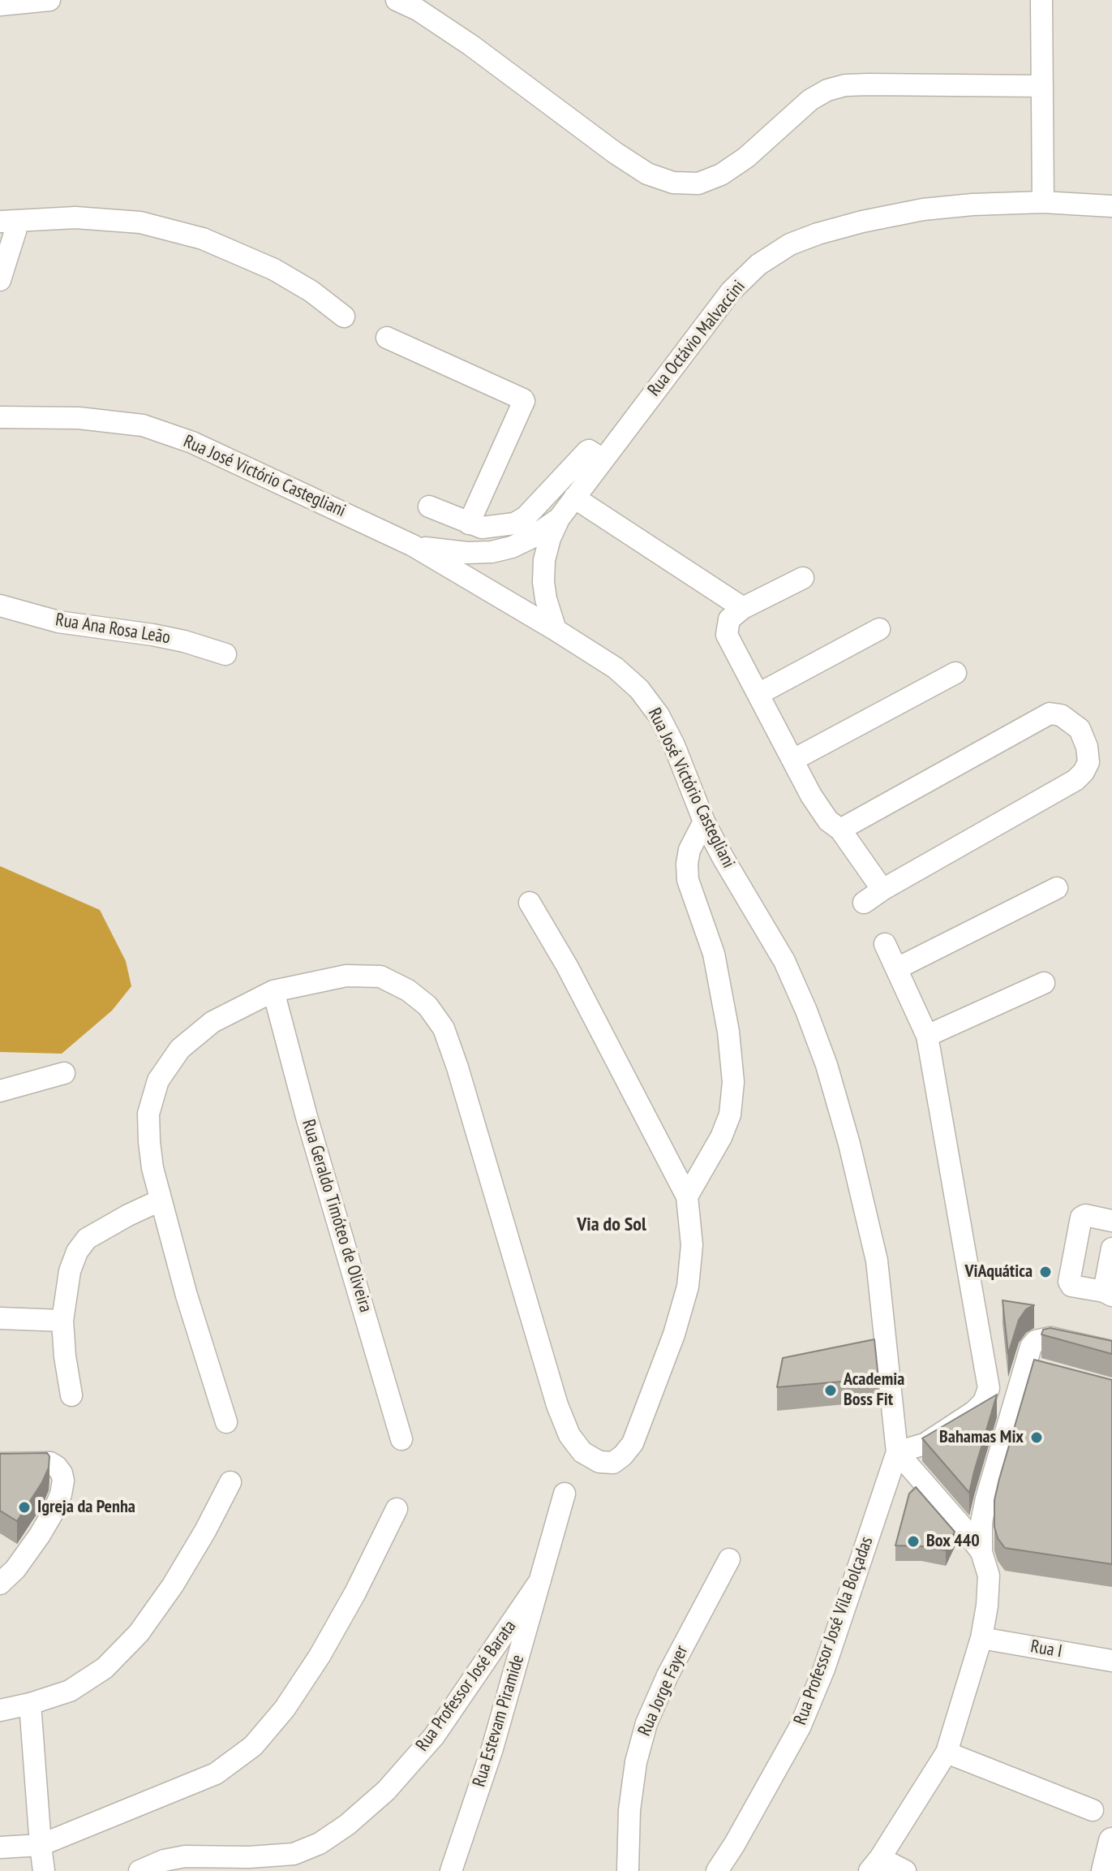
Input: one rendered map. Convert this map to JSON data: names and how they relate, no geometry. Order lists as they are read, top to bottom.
{
  "streets": {
    "street": [
      "Rua Octávio Malvaccini",
      "Rua José Victório Castegliani",
      "Rua Ana Rosa Leão",
      "Rua Geraldo Timóteo de Oliveira",
      "Rua Professor José Vila Bolçadas",
      "Rua I",
      "Rua Professor José Barata",
      "Rua Jorge Fayer",
      "Rua Estevam Piramide"
    ]
  },
  "crossings": [
    ["Rua Octávio Malvaccini", "Rua José Victório Castegliani"],
    ["Rua José Victório Castegliani", "Rua Professor José Vila Bolçadas"],
    ["Rua Professor José Barata", "Rua Estevam Piramide"]
  ],
  "districts": ["Via do Sol"],
  "places": [
    "ViAquática",
    "Academia Boss Fit",
    "Bahamas Mix",
    "Igreja da Penha",
    "Box 440"
  ]
}
